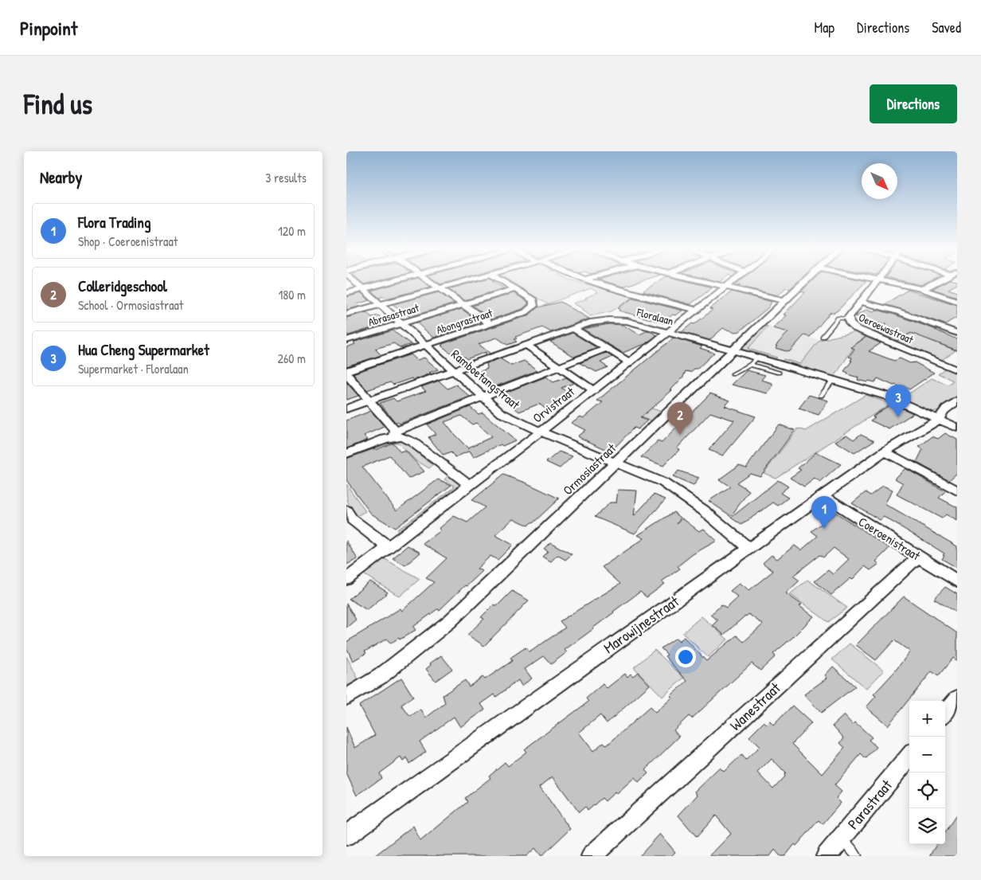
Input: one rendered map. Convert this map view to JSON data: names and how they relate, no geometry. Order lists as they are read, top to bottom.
{
  "streets": {
    "street": [
      "Abrasastraat",
      "Floralaan",
      "Abongrastraat",
      "Oeroewastraat",
      "Ramboetangstraat",
      "Orvistraat",
      "Ormosiastraat",
      "Coeroenistraat",
      "Marowijnestraat",
      "Wanestraat",
      "Parastraat"
    ]
  },
  "crossings": [
    ["Abrasastraat", "Abongrastraat"],
    ["Abrasastraat", "Ramboetangstraat"],
    ["Floralaan", "Ramboetangstraat"],
    ["Floralaan", "Orvistraat"],
    ["Floralaan", "Ormosiastraat"],
    ["Floralaan", "Marowijnestraat"],
    ["Abongrastraat", "Ramboetangstraat"],
    ["Ramboetangstraat", "Orvistraat"],
    ["Ramboetangstraat", "Ormosiastraat"],
    ["Ramboetangstraat", "Marowijnestraat"],
    ["Coeroenistraat", "Marowijnestraat"],
    ["Coeroenistraat", "Wanestraat"]
  ],
  "north": "bottom right",
  "page": {
    "header": "Pinpoint",
    "nav": ["Map", "Directions", "Saved"],
    "buttons": "Directions",
    "title": "Find us",
    "heading": ["Nearby", "3 results"],
    "list": [
      {
        "mark": "1",
        "name": "Flora Trading",
        "note": "Shop · Coeroenistraat",
        "value": "120 m"
      },
      {
        "mark": "2",
        "name": "Colleridgeschool",
        "note": "School · Ormosiastraat",
        "value": "180 m"
      },
      {
        "mark": "3",
        "name": "Hua Cheng Supermarket",
        "note": "Supermarket · Floralaan",
        "value": "260 m"
      }
    ],
    "pins": ["3", "2", "1"],
    "map_buttons": ["+", "−"]
  }
}
